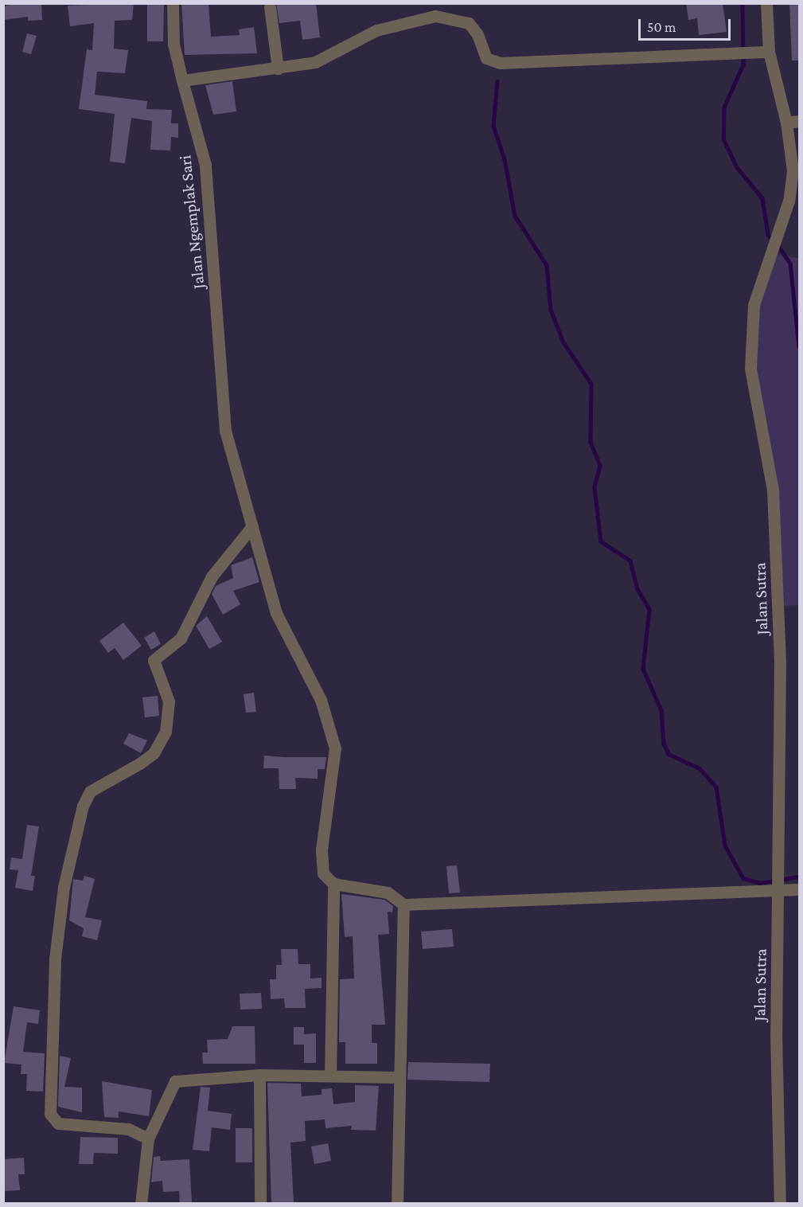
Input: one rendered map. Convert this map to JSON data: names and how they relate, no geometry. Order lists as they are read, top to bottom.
{
  "streets": {
    "street": ["Jalan Ngemplak Sari", "Jalan Sutra"]
  },
  "scale_bar": "50 m"
}
